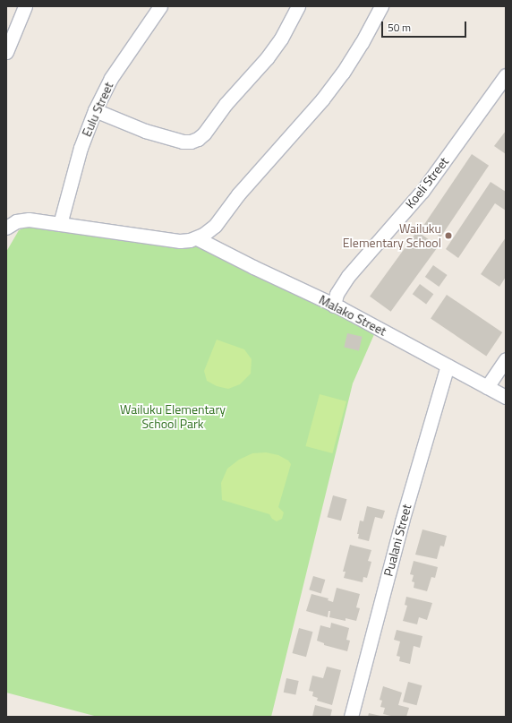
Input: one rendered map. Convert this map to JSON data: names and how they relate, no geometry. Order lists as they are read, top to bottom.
{
  "streets": {
    "street": [
      "Eulu Street",
      "Koeli Street",
      "Malako Street",
      "Pualani Street"
    ]
  },
  "crossings": [
    ["Koeli Street", "Malako Street"],
    ["Malako Street", "Pualani Street"]
  ],
  "parks": ["Wailuku Elementary School Park"],
  "places": ["Wailuku Elementary School"],
  "scale_bar": "50 m"
}
